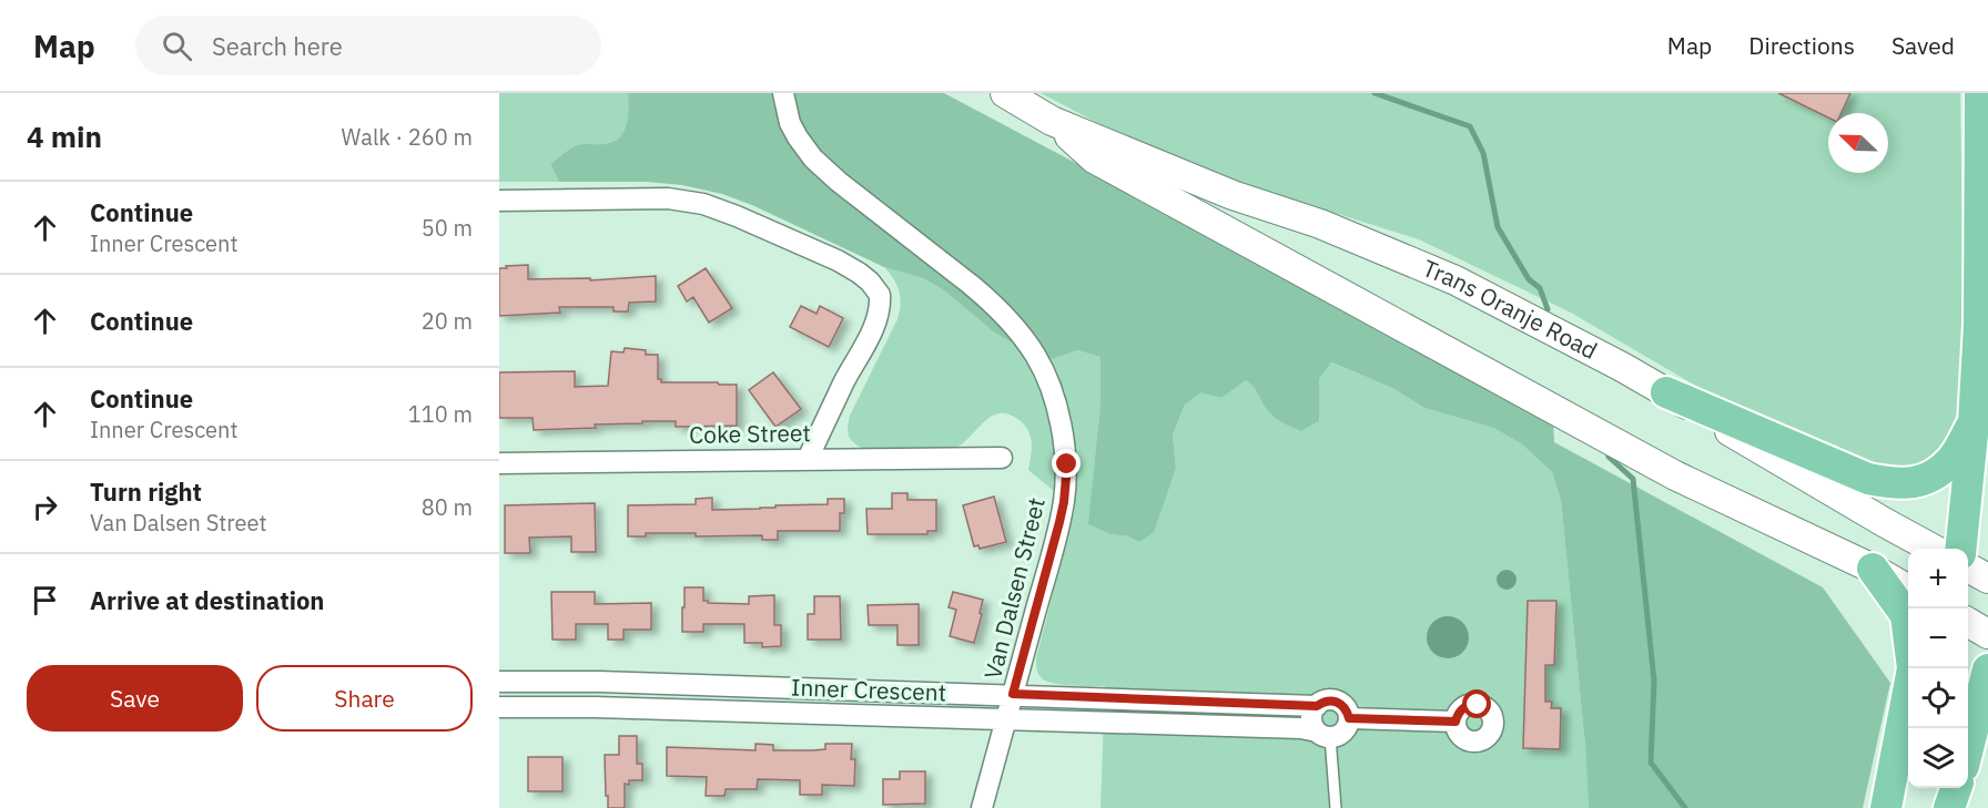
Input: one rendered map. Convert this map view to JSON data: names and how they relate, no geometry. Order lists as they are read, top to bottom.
{
  "streets": {
    "main road": ["Trans Oranje Road"],
    "street": ["Coke Street", "Van Dalsen Street", "Inner Crescent"]
  },
  "crossings": [
    ["Van Dalsen Street", "Inner Crescent"]
  ],
  "north": "top left",
  "page": {
    "header": "Map",
    "search": "Search here",
    "nav": ["Map", "Directions", "Saved"],
    "heading": ["4 min", "Walk · 260 m"],
    "list": [
      ["Continue", "Inner Crescent", "50 m"],
      ["Continue", "20 m"],
      ["Continue", "Inner Crescent", "110 m"],
      ["Turn right", "Van Dalsen Street", "80 m"],
      "Arrive at destination"
    ],
    "map_buttons": ["+", "−"],
    "buttons": ["Save", "Share"]
  }
}
